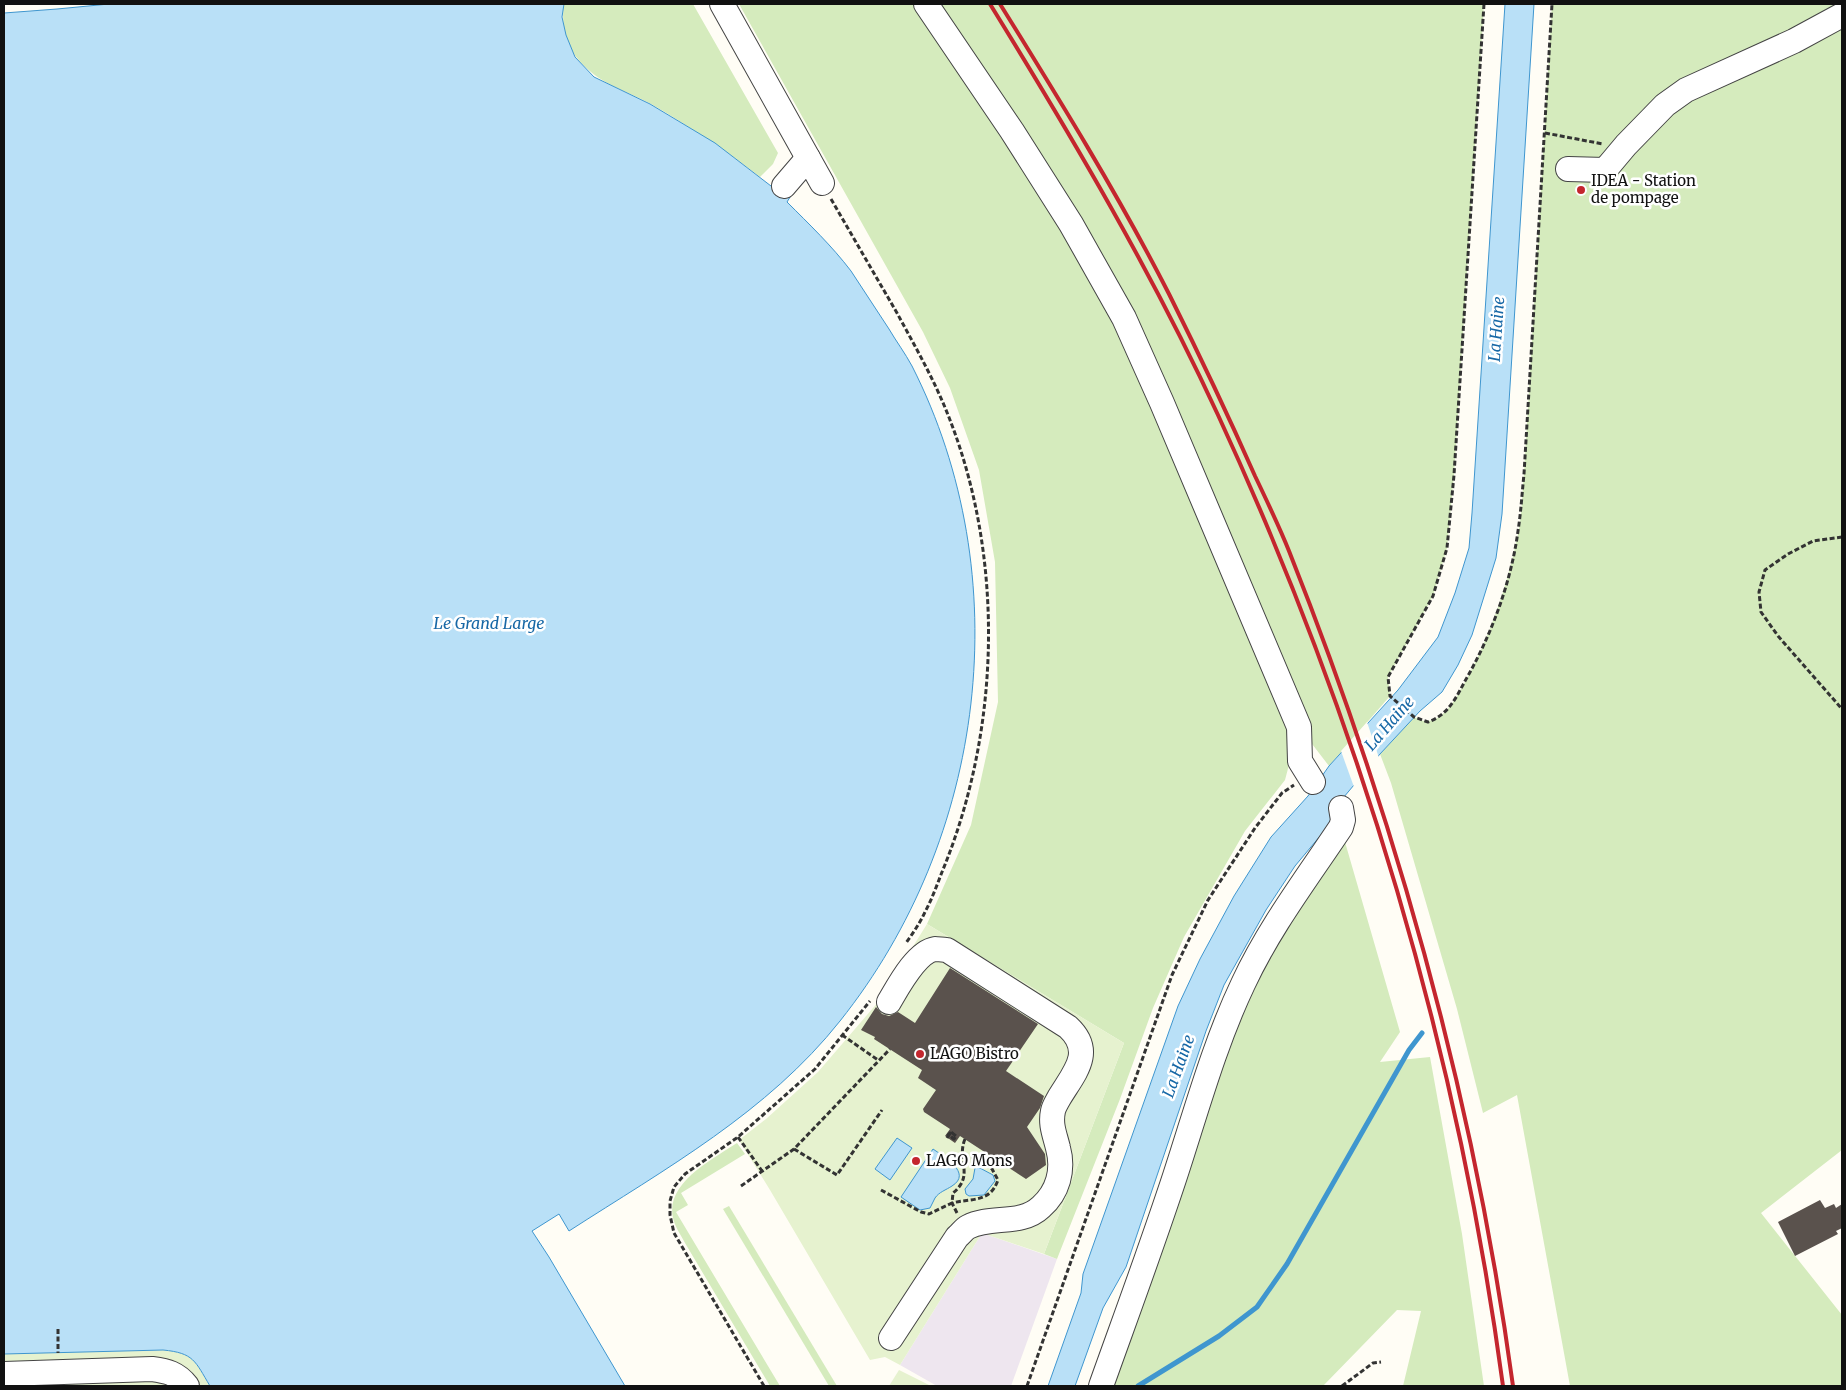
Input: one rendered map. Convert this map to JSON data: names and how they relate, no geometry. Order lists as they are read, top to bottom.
{
  "water": ["La Haine", "Le Grand Large"],
  "places": ["IDEA - Station de pompage", "LAGO Bistro", "LAGO Mons"]
}
